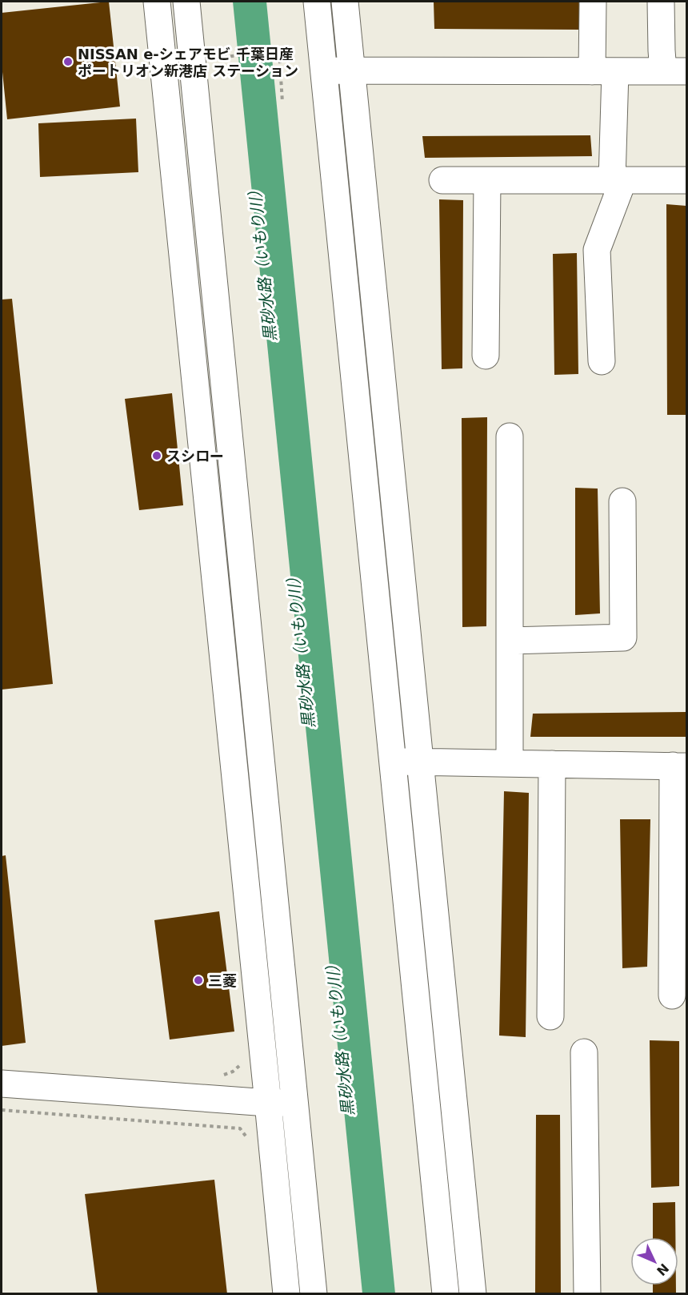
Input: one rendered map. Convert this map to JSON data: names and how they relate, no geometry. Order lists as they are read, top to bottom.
{
  "water": ["黒砂水路（いもり川）"],
  "places": ["NISSAN e-シェアモビ 千葉日産 ポートリオン新港店 ステーション", "スシロー", "三菱"],
  "north": "bottom right"
}
